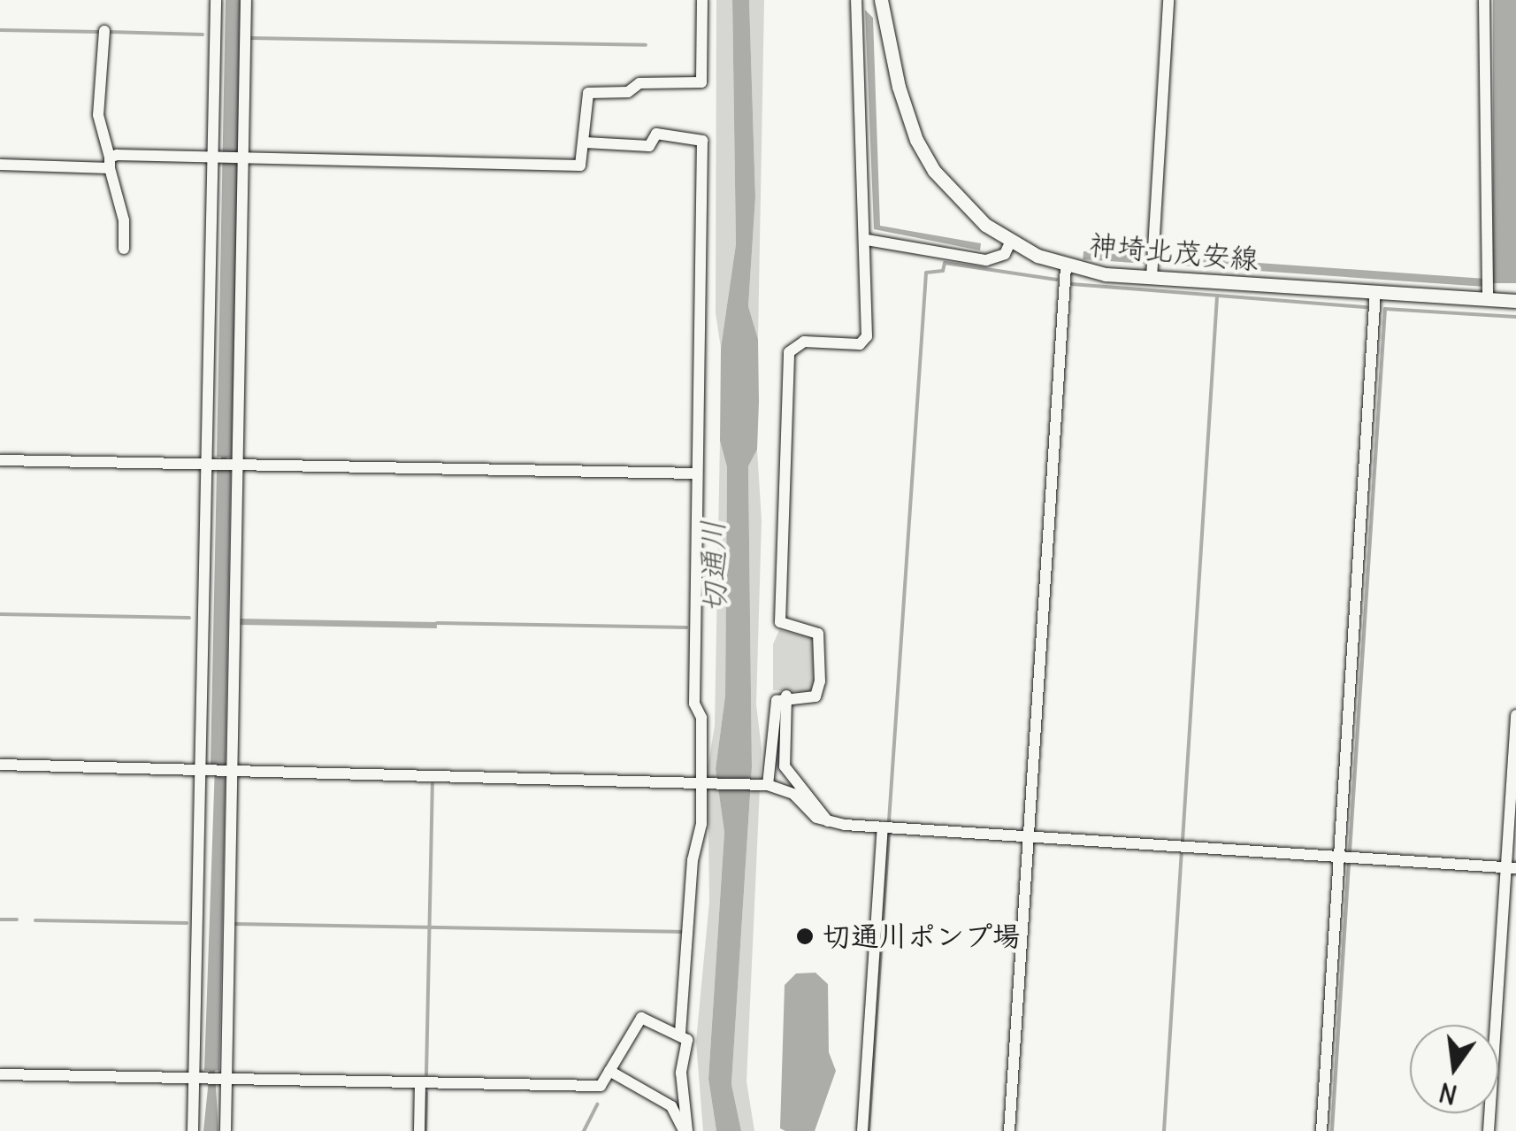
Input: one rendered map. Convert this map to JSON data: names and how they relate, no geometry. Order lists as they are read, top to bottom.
{
  "streets": {
    "main road": ["神埼北茂安線"]
  },
  "water": ["切通川"],
  "places": ["切通川ポンプ場"],
  "north": "bottom"
}
